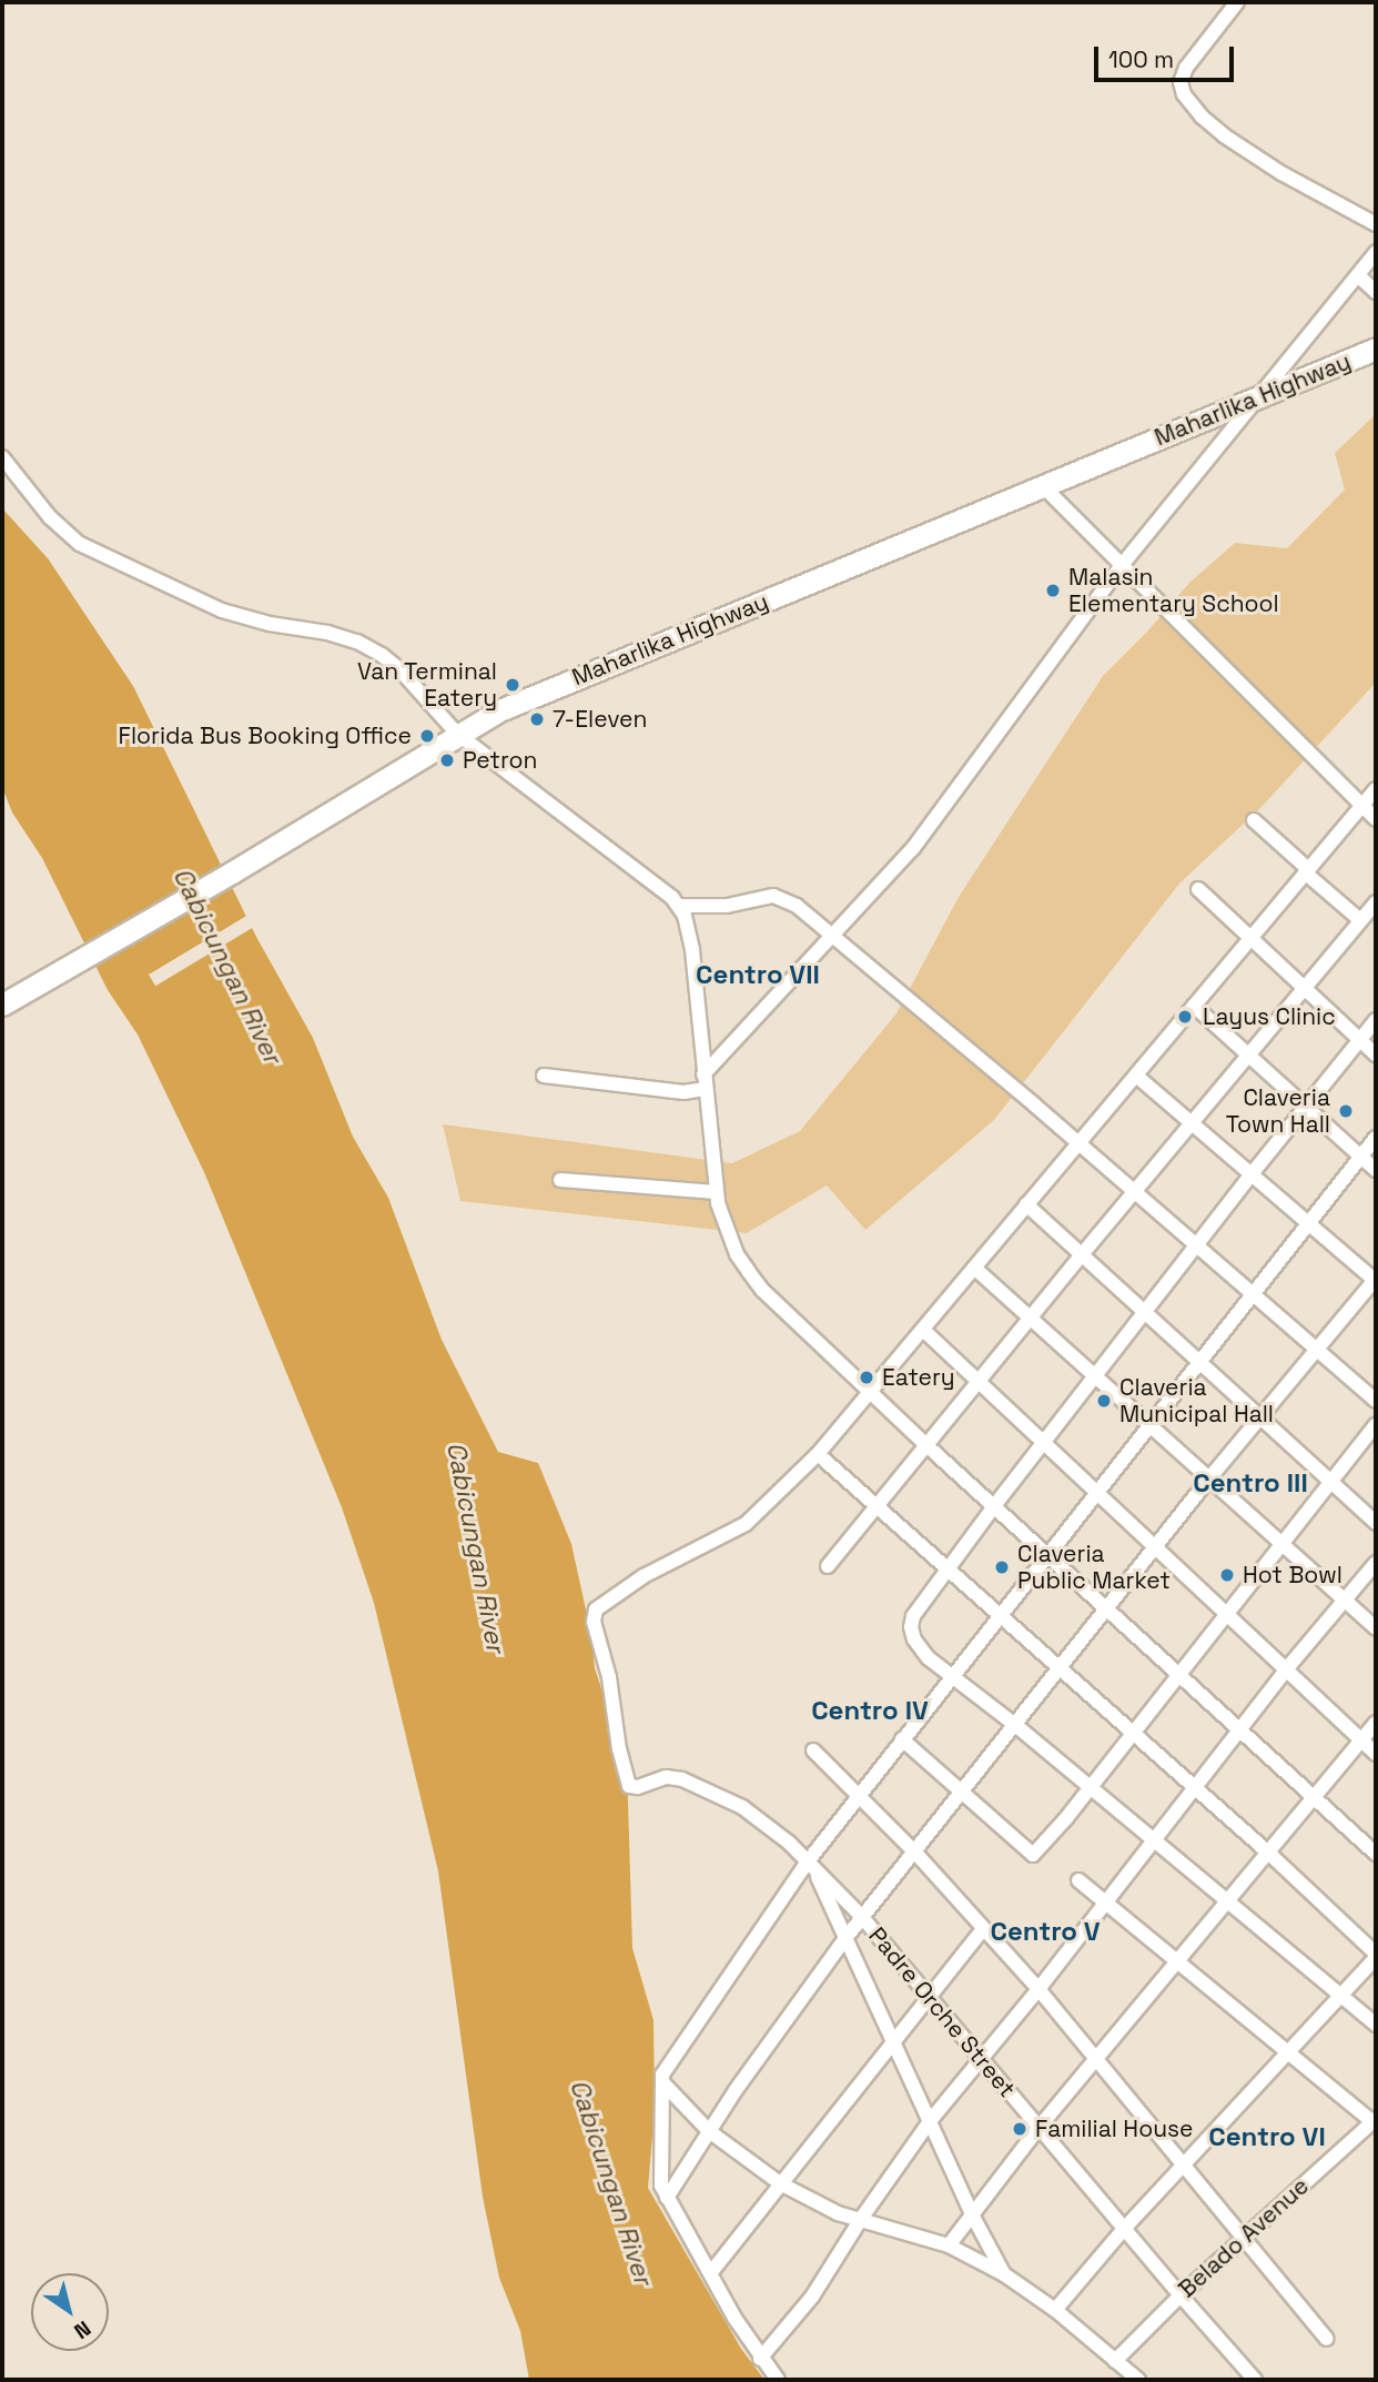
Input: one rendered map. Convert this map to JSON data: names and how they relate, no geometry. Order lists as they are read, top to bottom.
{
  "streets": {
    "highway": ["Maharlika Highway"],
    "street": ["Padre Orche Street", "Belado Avenue"]
  },
  "crossings": [
    ["Padre Orche Street", "Belado Avenue"]
  ],
  "districts": [
    "Centro VII",
    "Centro III",
    "Centro IV",
    "Centro V",
    "Centro VI"
  ],
  "water": ["Cabicungan River"],
  "places": [
    "Malasin Elementary School",
    "Van Terminal Eatery",
    "7-Eleven",
    "Florida Bus Booking Office",
    "Petron",
    "Layus Clinic",
    "Claveria Town Hall",
    "Eatery",
    "Claveria Municipal Hall",
    "Claveria Public Market",
    "Hot Bowl",
    "Familial House"
  ],
  "scale_bar": "100 m",
  "north": "bottom right"
}
